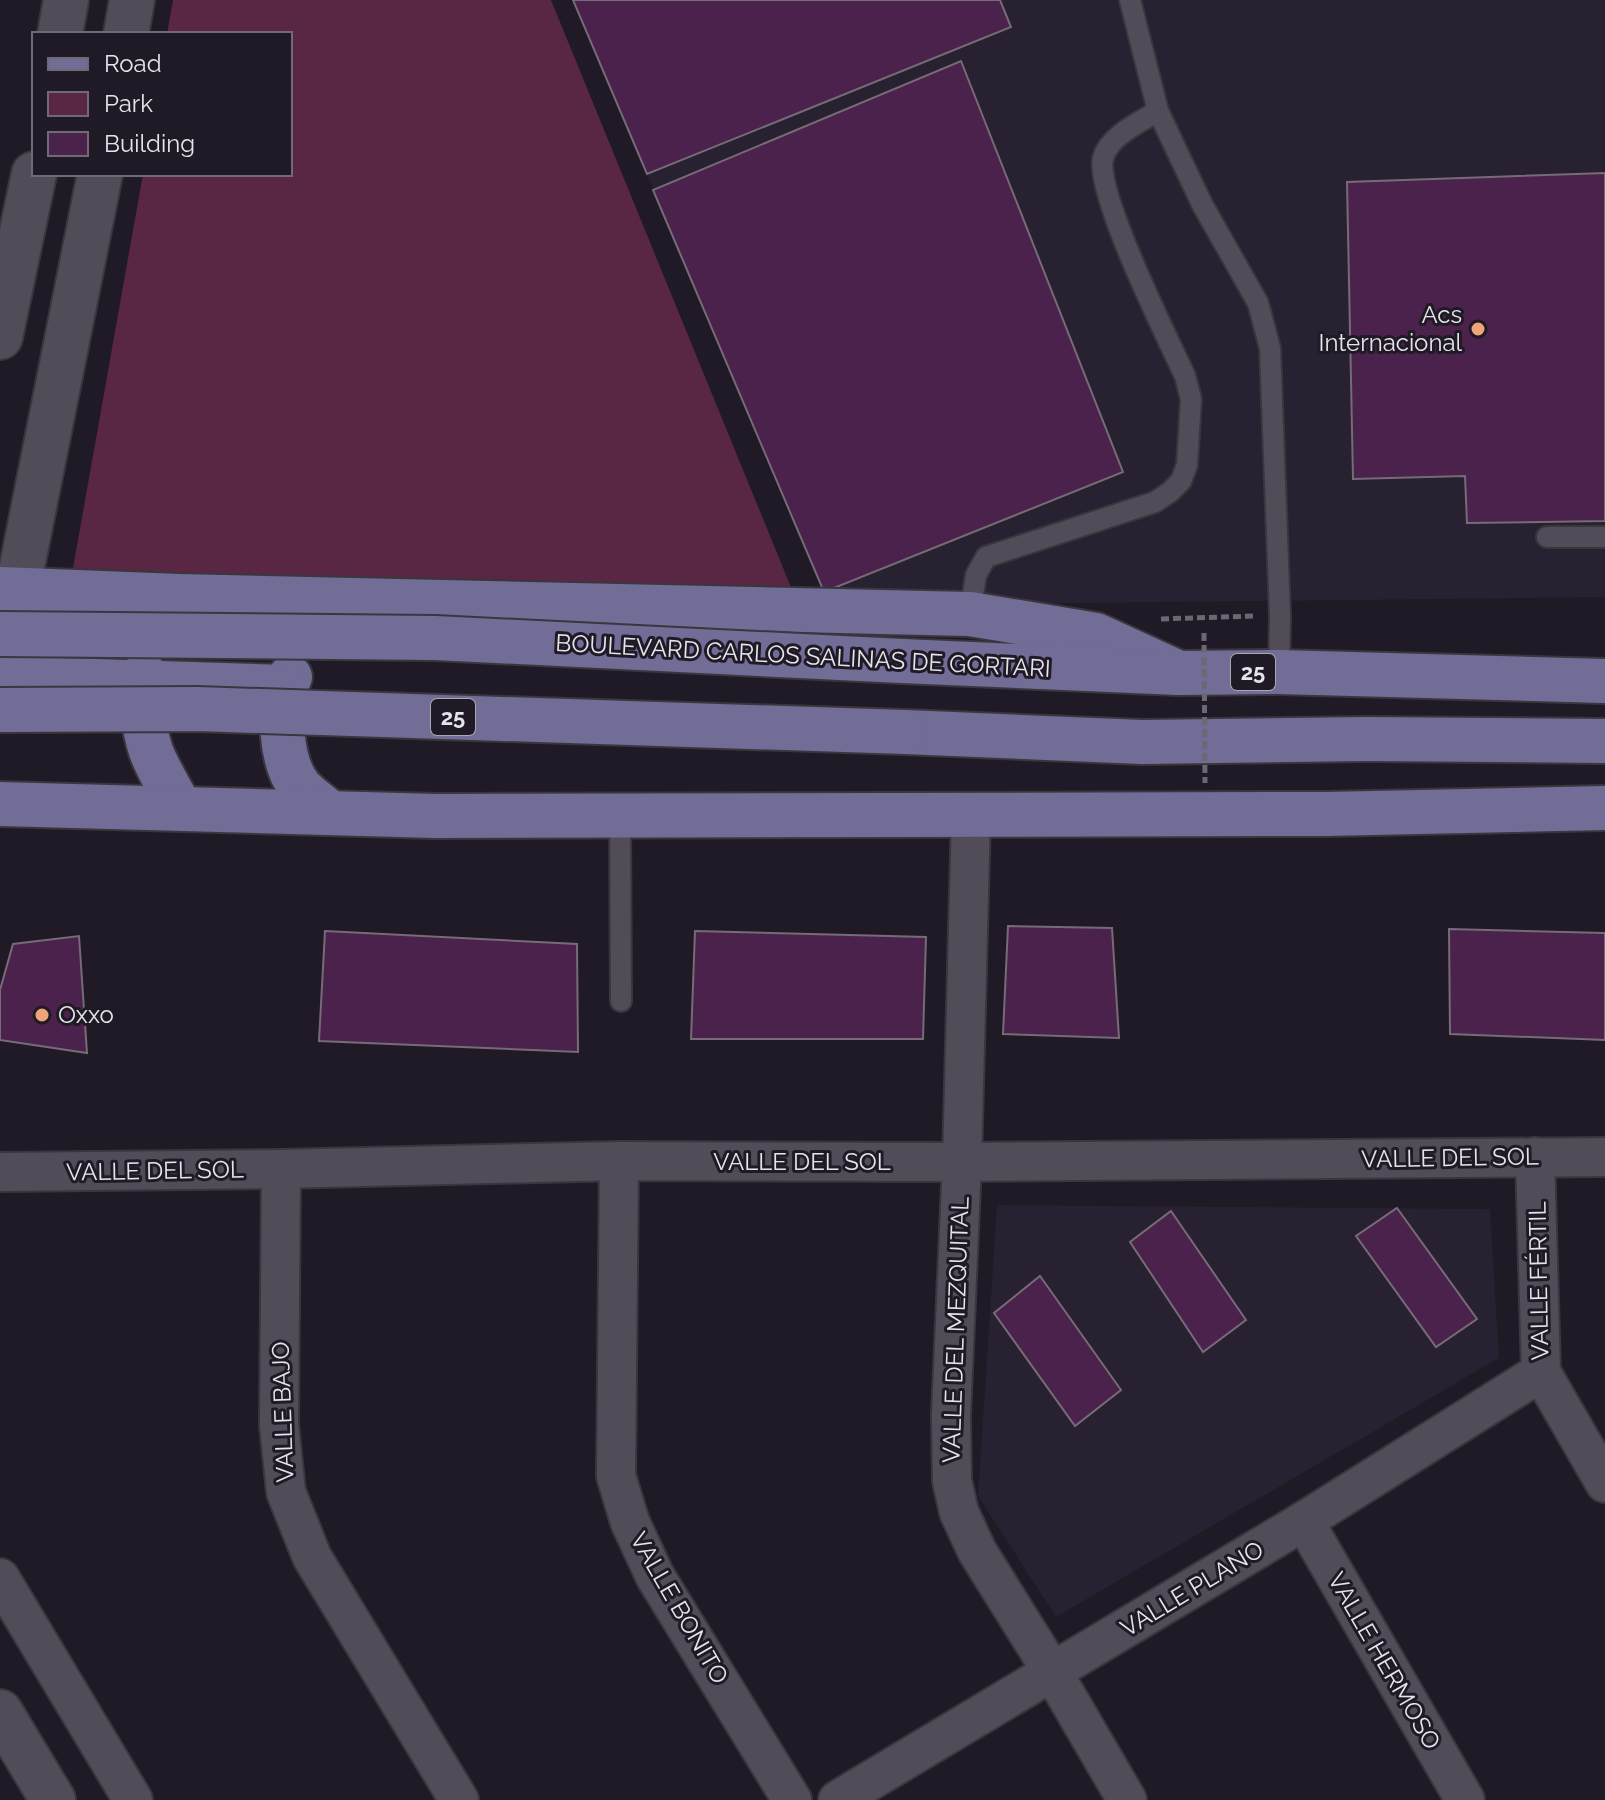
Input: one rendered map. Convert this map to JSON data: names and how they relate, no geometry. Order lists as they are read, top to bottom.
{
  "streets": {
    "main road": ["BOULEVARD CARLOS SALINAS DE GORTARI", "25"],
    "street": [
      "VALLE DEL SOL",
      "VALLE FÉRTIL",
      "VALLE DEL MEZQUITAL",
      "VALLE BAJO",
      "VALLE PLANO",
      "VALLE BONITO",
      "VALLE HERMOSO"
    ]
  },
  "crossings": [
    ["VALLE DEL SOL", "VALLE FÉRTIL"],
    ["VALLE DEL SOL", "VALLE DEL MEZQUITAL"],
    ["VALLE DEL SOL", "VALLE BAJO"],
    ["VALLE DEL SOL", "VALLE BONITO"],
    ["VALLE FÉRTIL", "VALLE PLANO"],
    ["VALLE DEL MEZQUITAL", "VALLE PLANO"],
    ["VALLE PLANO", "VALLE HERMOSO"]
  ],
  "places": ["Acs Internacional", "Oxxo"],
  "legend": ["Road", "Park", "Building"]
}
